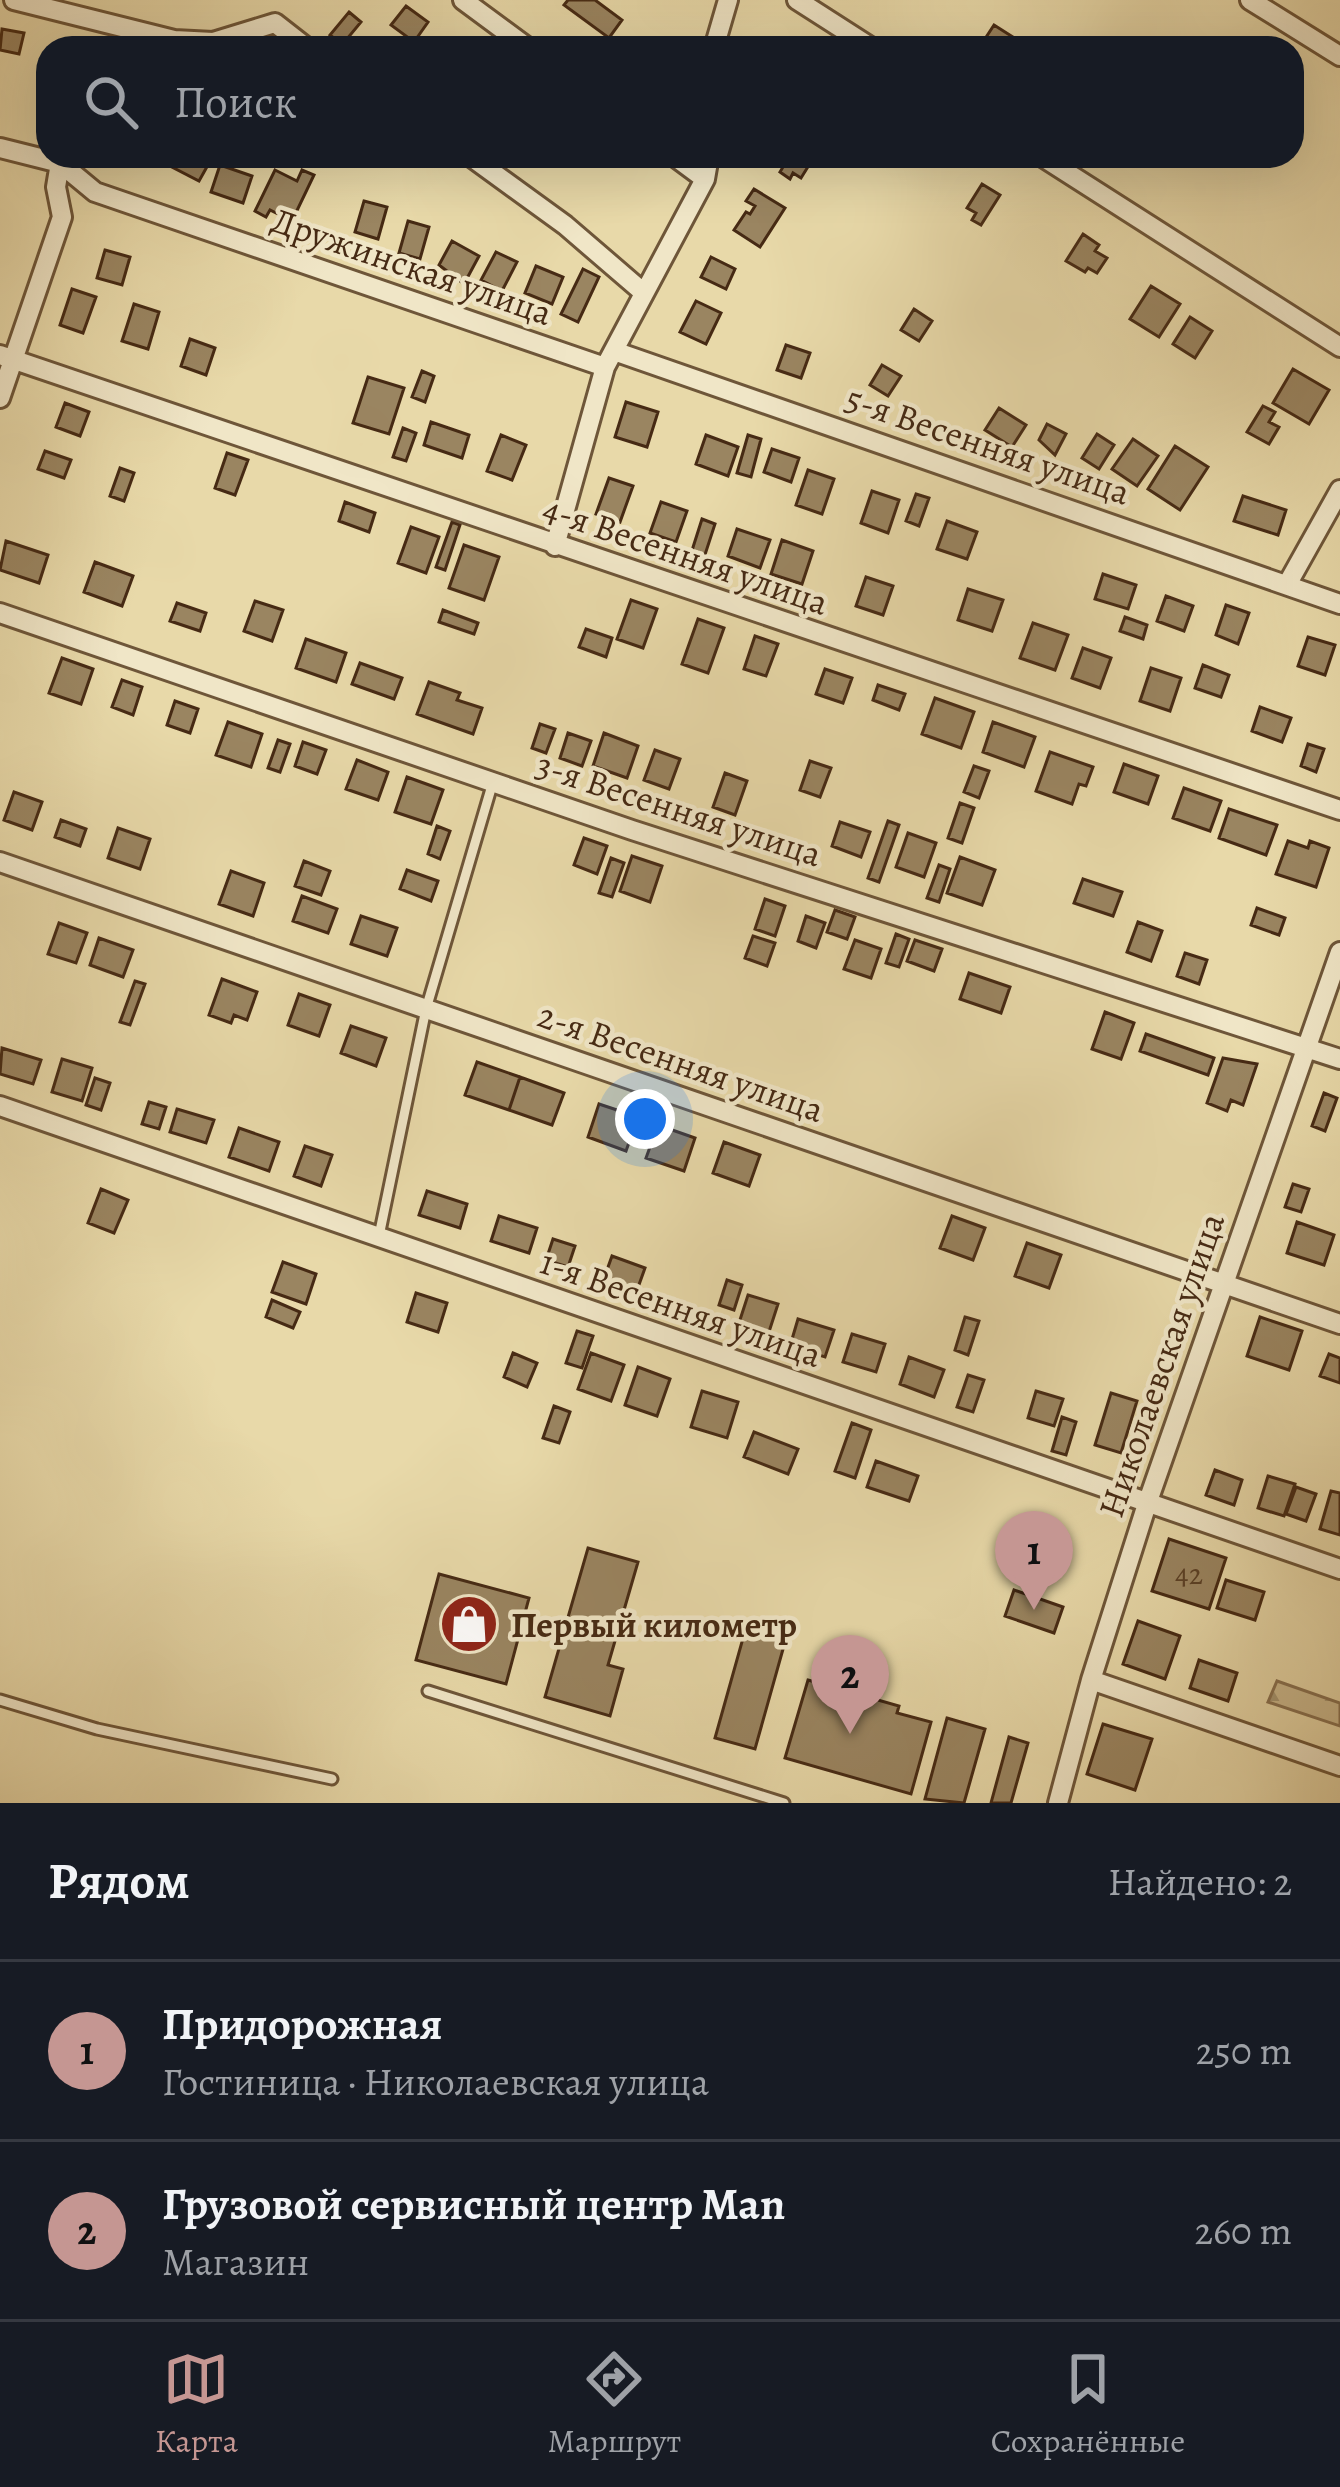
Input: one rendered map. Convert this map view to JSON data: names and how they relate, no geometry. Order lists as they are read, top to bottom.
{
  "streets": {
    "street": [
      "Дружинская улица",
      "5-я Весенняя улица",
      "4-я Весенняя улица",
      "3-я Весенняя улица",
      "2-я Весенняя улица",
      "1-я Весенняя улица",
      "Николаевская улица"
    ]
  },
  "crossings": [
    ["Дружинская улица", "5-я Весенняя улица"],
    ["3-я Весенняя улица", "Николаевская улица"],
    ["2-я Весенняя улица", "Николаевская улица"],
    ["1-я Весенняя улица", "Николаевская улица"]
  ],
  "places": {
    "shop": ["Первый километр"]
  },
  "house_numbers": ["42"],
  "page": {
    "search": "Поиск",
    "pins": ["1", "2"],
    "heading": ["Рядом", "Найдено: 2"],
    "list": [
      {
        "mark": "1",
        "name": "Придорожная",
        "note": "Гостиница · Николаевская улица",
        "value": "250 m"
      },
      {
        "mark": "2",
        "name": "Грузовой сервисный центр Man",
        "note": "Магазин",
        "value": "260 m"
      }
    ],
    "nav": ["Карта", "Маршрут", "Сохранённые"]
  }
}
